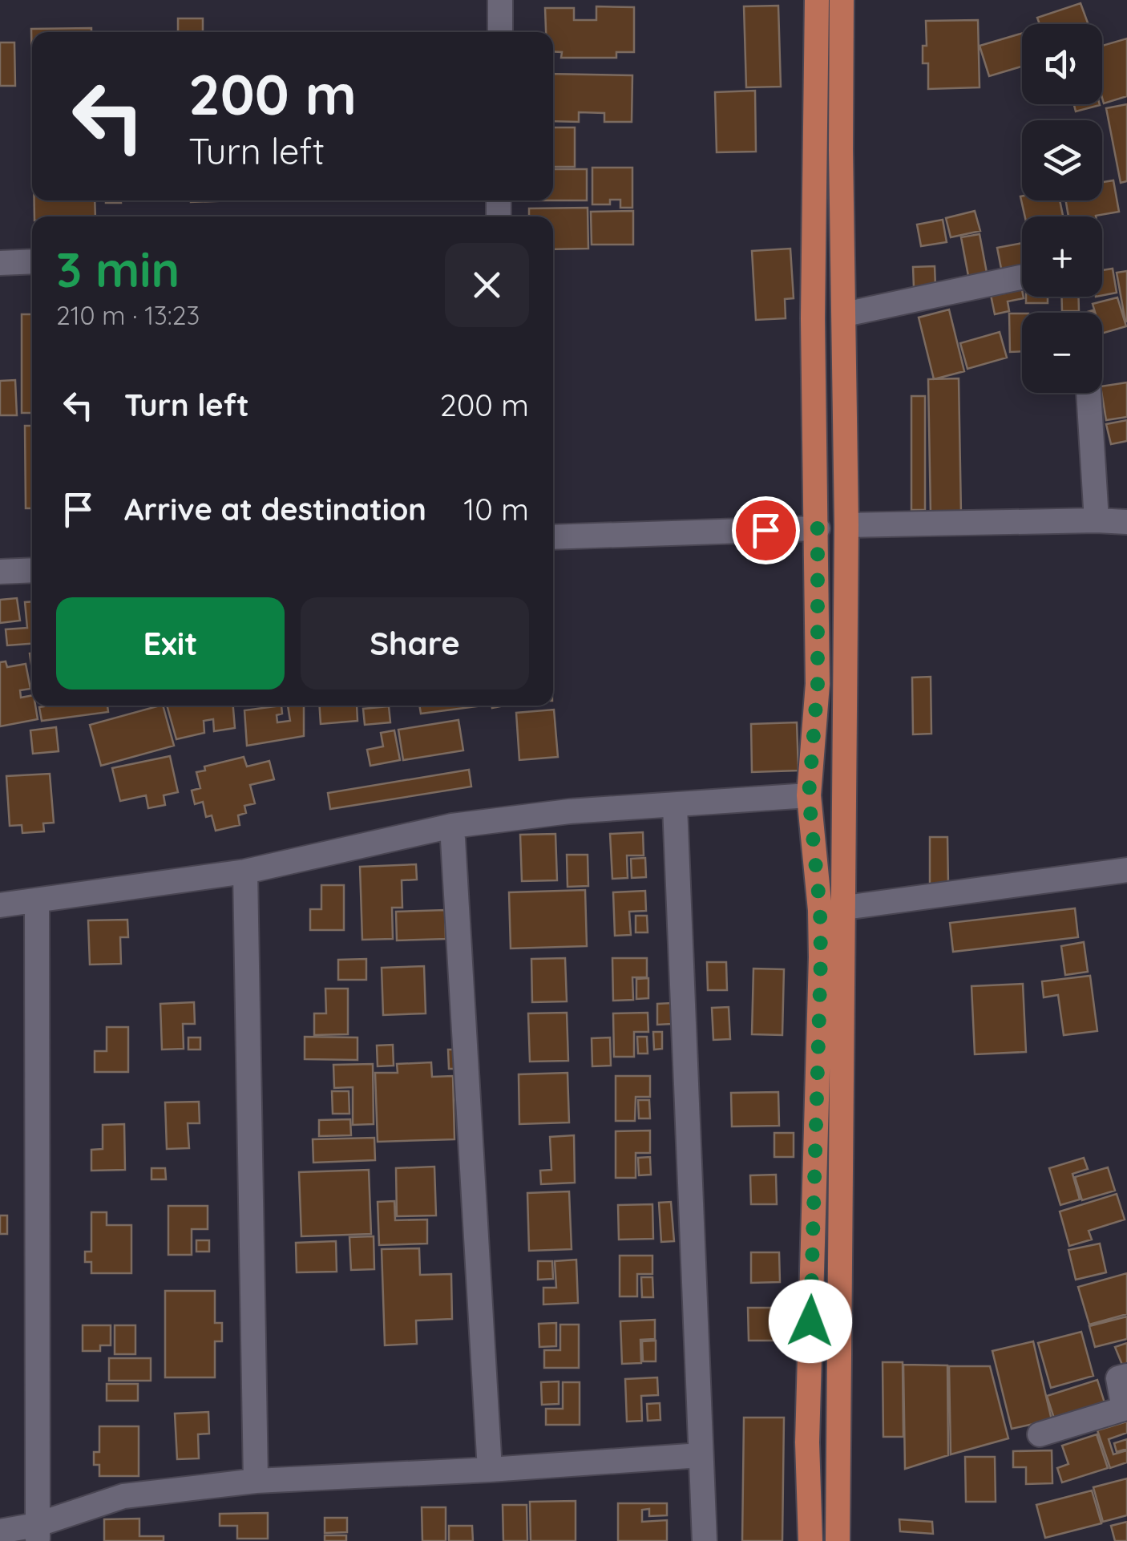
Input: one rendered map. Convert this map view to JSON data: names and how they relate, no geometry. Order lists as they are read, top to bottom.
{
  "page": {
    "map_buttons": ["+", "−"],
    "turn": ["200 m", "Turn left"],
    "heading": ["3 min", "210 m · 13:23"],
    "list": [
      {
        "name": "Turn left",
        "value": "200 m"
      },
      {
        "name": "Arrive at destination",
        "value": "10 m"
      }
    ],
    "buttons": ["Exit", "Share"]
  }
}
